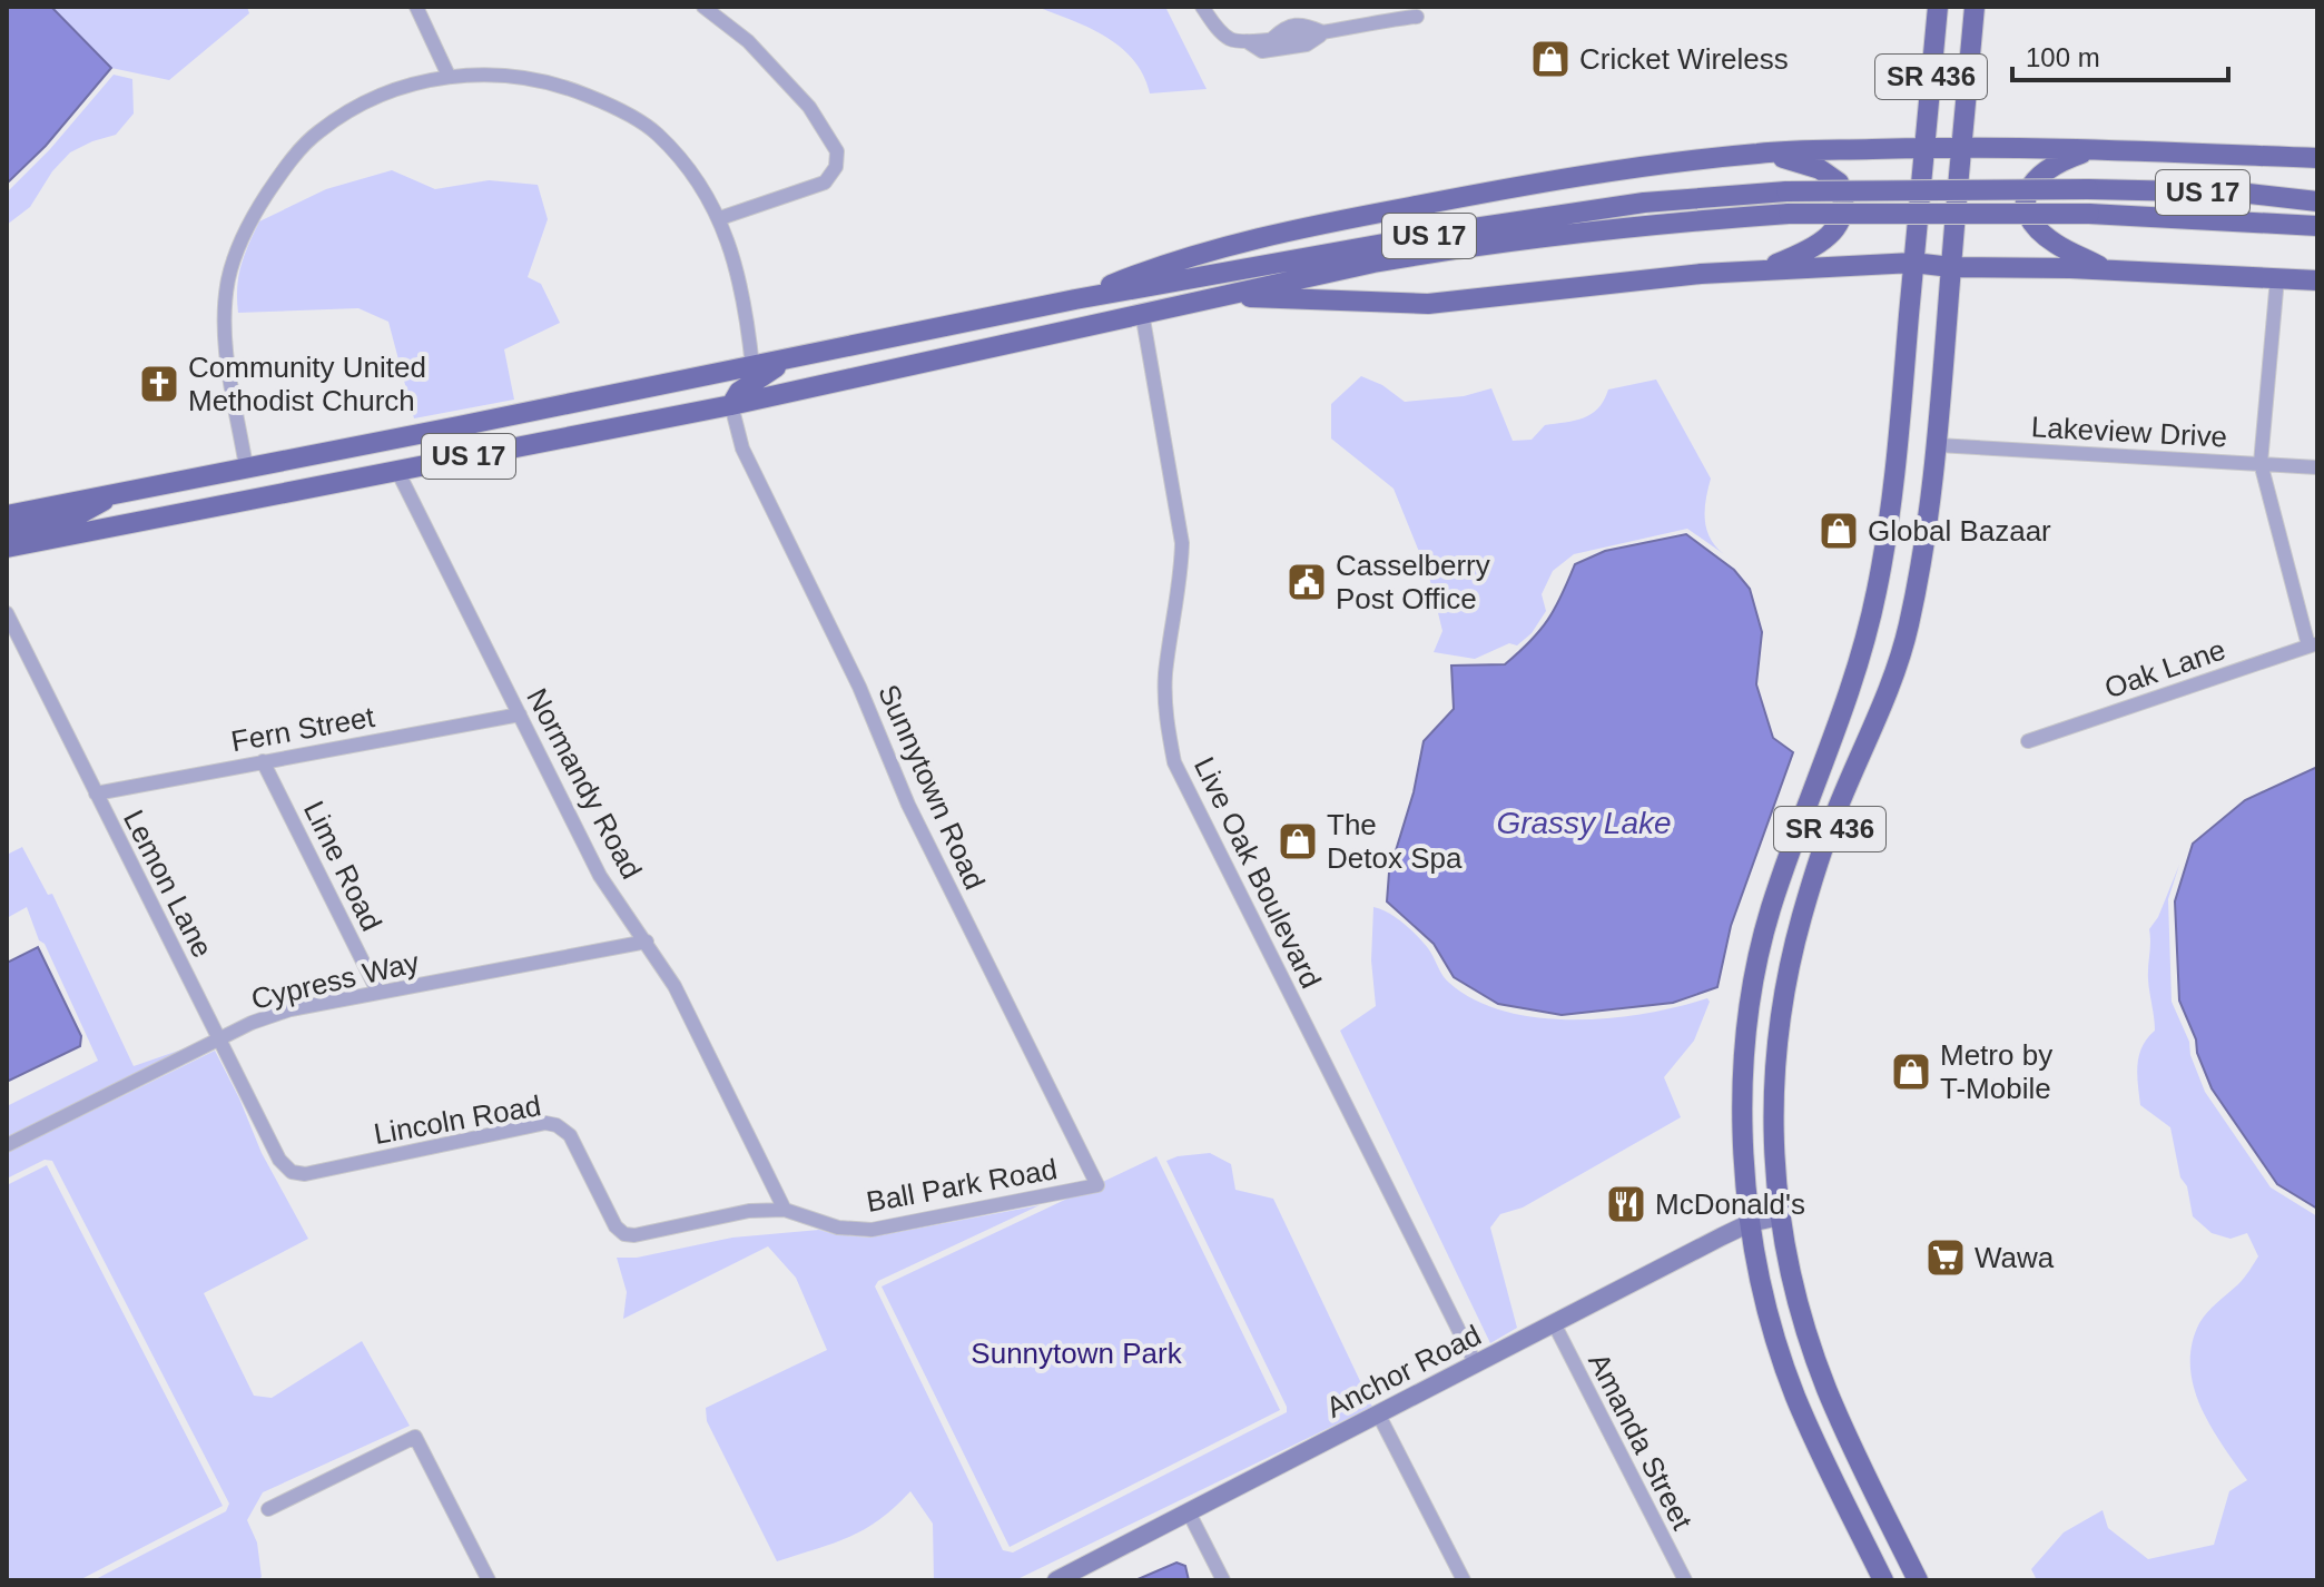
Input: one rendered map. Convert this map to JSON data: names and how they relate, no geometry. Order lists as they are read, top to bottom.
{
  "streets": {
    "main road": ["SR 436", "US 17"],
    "street": [
      "Lakeview Drive",
      "Oak Lane",
      "Fern Street",
      "Normandy Road",
      "Sunnytown Road",
      "Lime Road",
      "Live Oak Boulevard",
      "Lemon Lane",
      "Cypress Way",
      "Lincoln Road",
      "Ball Park Road",
      "Anchor Road",
      "Amanda Street"
    ]
  },
  "crossings": [
    ["SR 436", "Lakeview Drive"],
    ["SR 436", "Anchor Road"],
    ["US 17", "Normandy Road"],
    ["US 17", "Sunnytown Road"],
    ["US 17", "Live Oak Boulevard"],
    ["Fern Street", "Normandy Road"],
    ["Fern Street", "Lime Road"],
    ["Fern Street", "Lemon Lane"],
    ["Normandy Road", "Cypress Way"],
    ["Normandy Road", "Ball Park Road"],
    ["Sunnytown Road", "Ball Park Road"],
    ["Lime Road", "Cypress Way"],
    ["Live Oak Boulevard", "Anchor Road"],
    ["Lemon Lane", "Cypress Way"],
    ["Lemon Lane", "Lincoln Road"],
    ["Lincoln Road", "Ball Park Road"],
    ["Anchor Road", "Amanda Street"]
  ],
  "water": ["Grassy Lake"],
  "parks": ["Sunnytown Park"],
  "places": {
    "shop": [
      "Cricket Wireless",
      "Global Bazaar",
      "The Detox Spa",
      "Metro by T-Mobile"
    ],
    "church": ["Community United Methodist Church"],
    "public building": ["Casselberry Post Office"],
    "restaurant": ["McDonald's"],
    "supermarket": ["Wawa"]
  },
  "scale_bar": "100 m"
}
